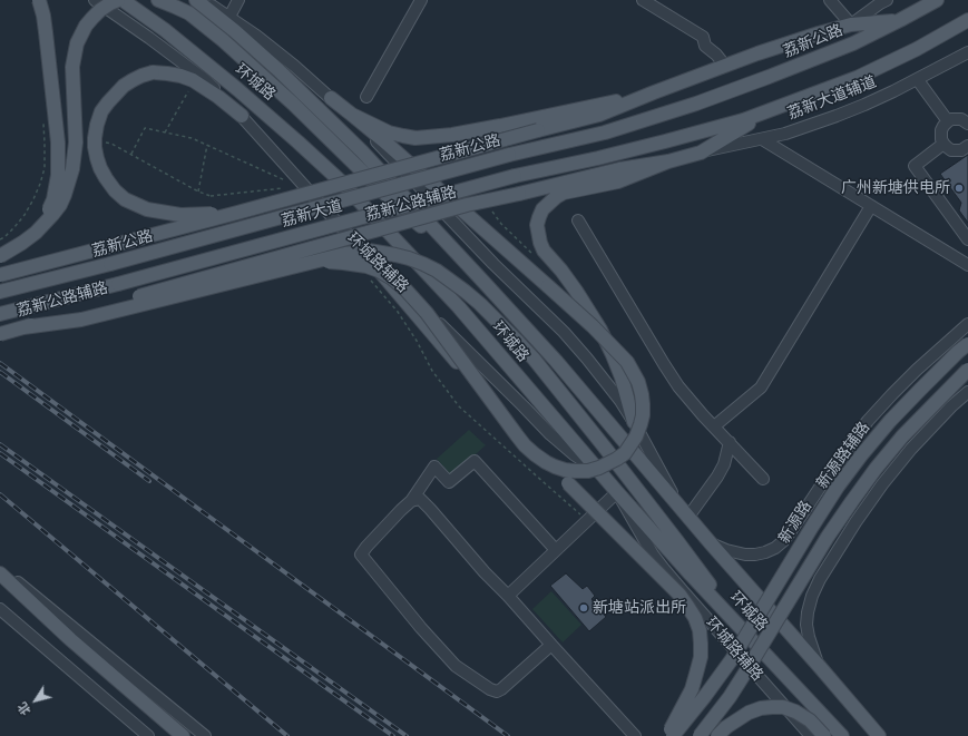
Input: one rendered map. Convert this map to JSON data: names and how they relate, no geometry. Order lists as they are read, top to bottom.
{
  "streets": {
    "main road": [
      "荔新公路",
      "环城路",
      "荔新公路辅路",
      "荔新大道",
      "新源路"
    ],
    "street": ["荔新大道辅道", "环城路辅路", "新源路辅路"]
  },
  "crossings": [
    ["环城路", "环城路辅路"],
    ["荔新大道辅道", "荔新公路辅路"]
  ],
  "places": ["广州新塘供电所", "新塘站派出所"],
  "north": "bottom left"
}
